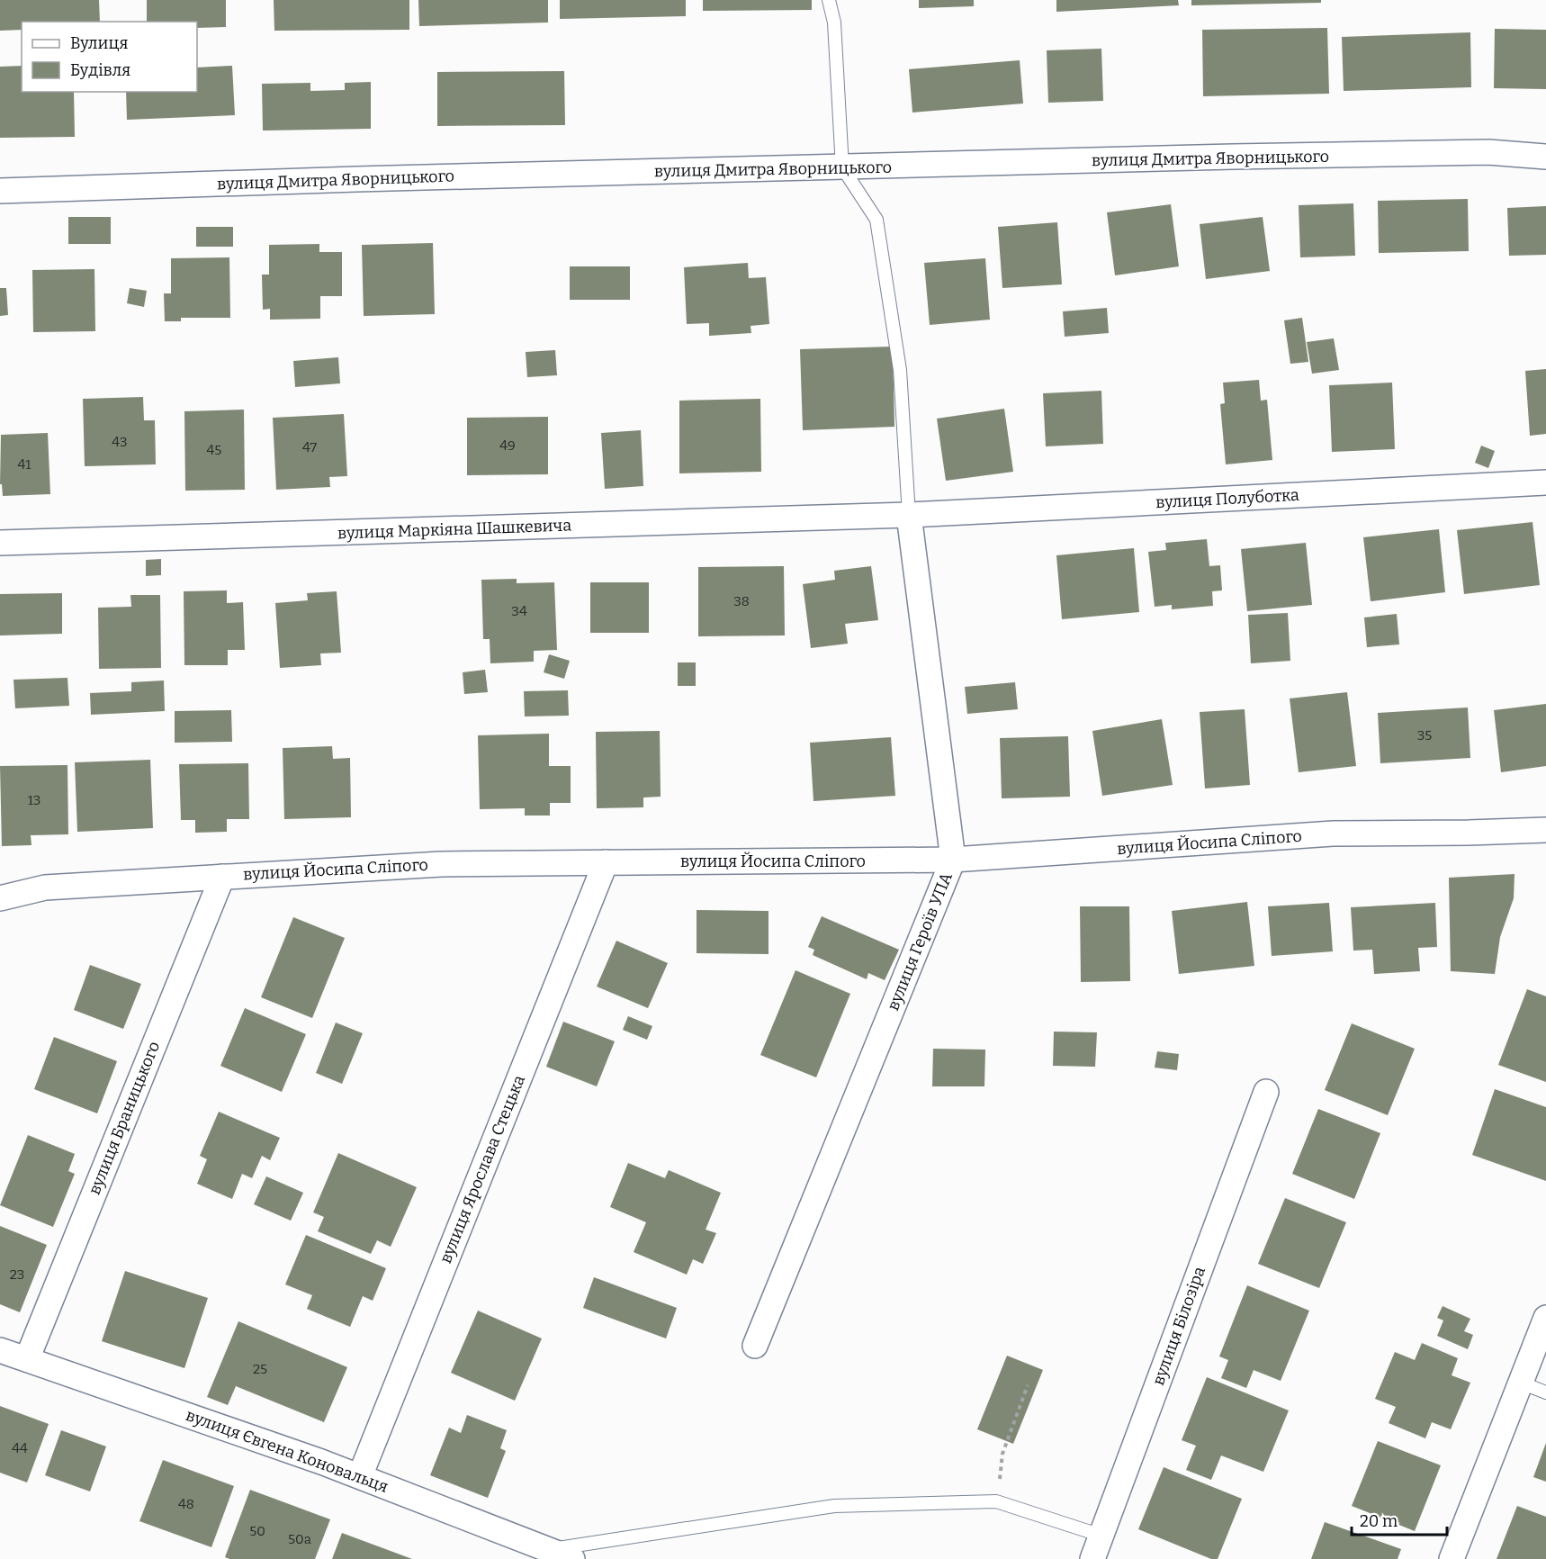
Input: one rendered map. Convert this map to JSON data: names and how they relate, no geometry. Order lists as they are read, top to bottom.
{
  "streets": {
    "street": [
      "вулиця Дмитра Яворницького",
      "вулиця Полуботка",
      "вулиця Маркіяна Шашкевича",
      "вулиця Йосипа Сліпого",
      "вулиця Героїв УПА",
      "вулиця Браницького",
      "вулиця Ярослава Стецька",
      "вулиця Білозіра",
      "вулиця Євгена Коновальця"
    ]
  },
  "crossings": [
    ["вулиця Полуботка", "вулиця Маркіяна Шашкевича"],
    ["вулиця Полуботка", "вулиця Героїв УПА"],
    ["вулиця Маркіяна Шашкевича", "вулиця Героїв УПА"],
    ["вулиця Йосипа Сліпого", "вулиця Героїв УПА"],
    ["вулиця Йосипа Сліпого", "вулиця Браницького"],
    ["вулиця Йосипа Сліпого", "вулиця Ярослава Стецька"],
    ["вулиця Браницького", "вулиця Євгена Коновальця"],
    ["вулиця Ярослава Стецька", "вулиця Євгена Коновальця"]
  ],
  "house_numbers": [
    "43",
    "49",
    "47",
    "45",
    "41",
    "38",
    "34",
    "35",
    "13",
    "23",
    "25",
    "44",
    "48",
    "50",
    "50а"
  ],
  "legend": ["Вулиця", "Будівля"],
  "scale_bar": "20 m"
}
